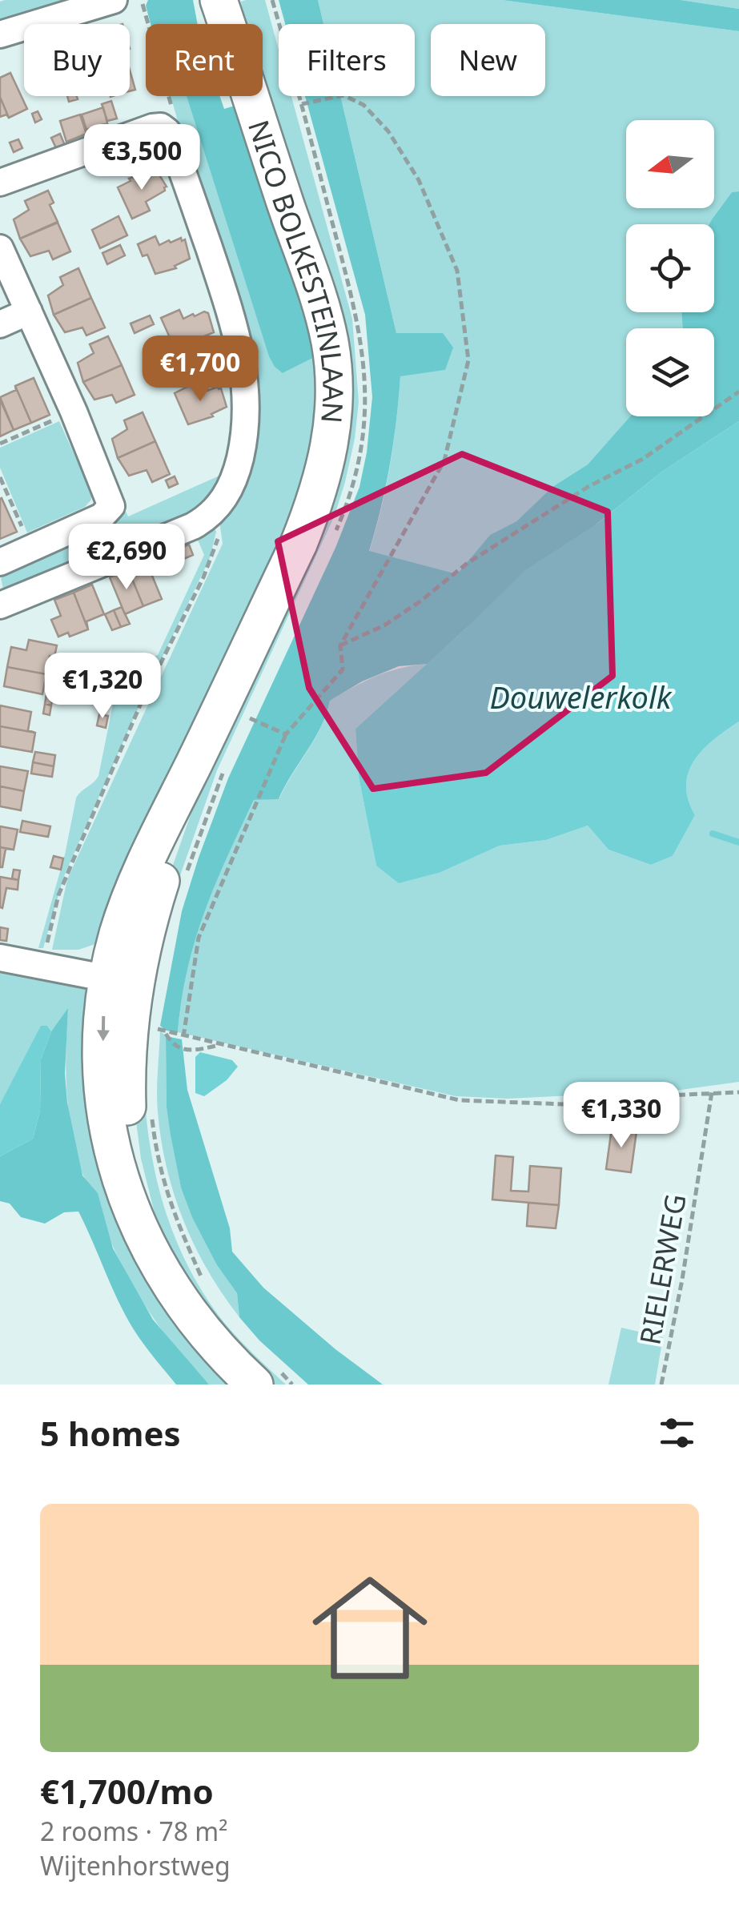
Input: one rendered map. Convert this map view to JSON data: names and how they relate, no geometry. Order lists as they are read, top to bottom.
{
  "streets": {
    "street": ["NICO BOLKESTEINLAAN"],
    "path": ["RIELERWEG"]
  },
  "water": ["Douwelerkolk"],
  "north": "left",
  "page": {
    "chip": [
      "Buy",
      "Rent",
      "Filters",
      "New"
    ],
    "price": [
      "€3,500",
      "€1,700",
      "€2,690",
      "€1,320",
      "€1,330"
    ],
    "heading": "5 homes",
    "list": [
      {
        "name": "€1,700/mo",
        "note": "2 rooms · 78 m² · Wijtenhorstweg"
      }
    ]
  }
}
